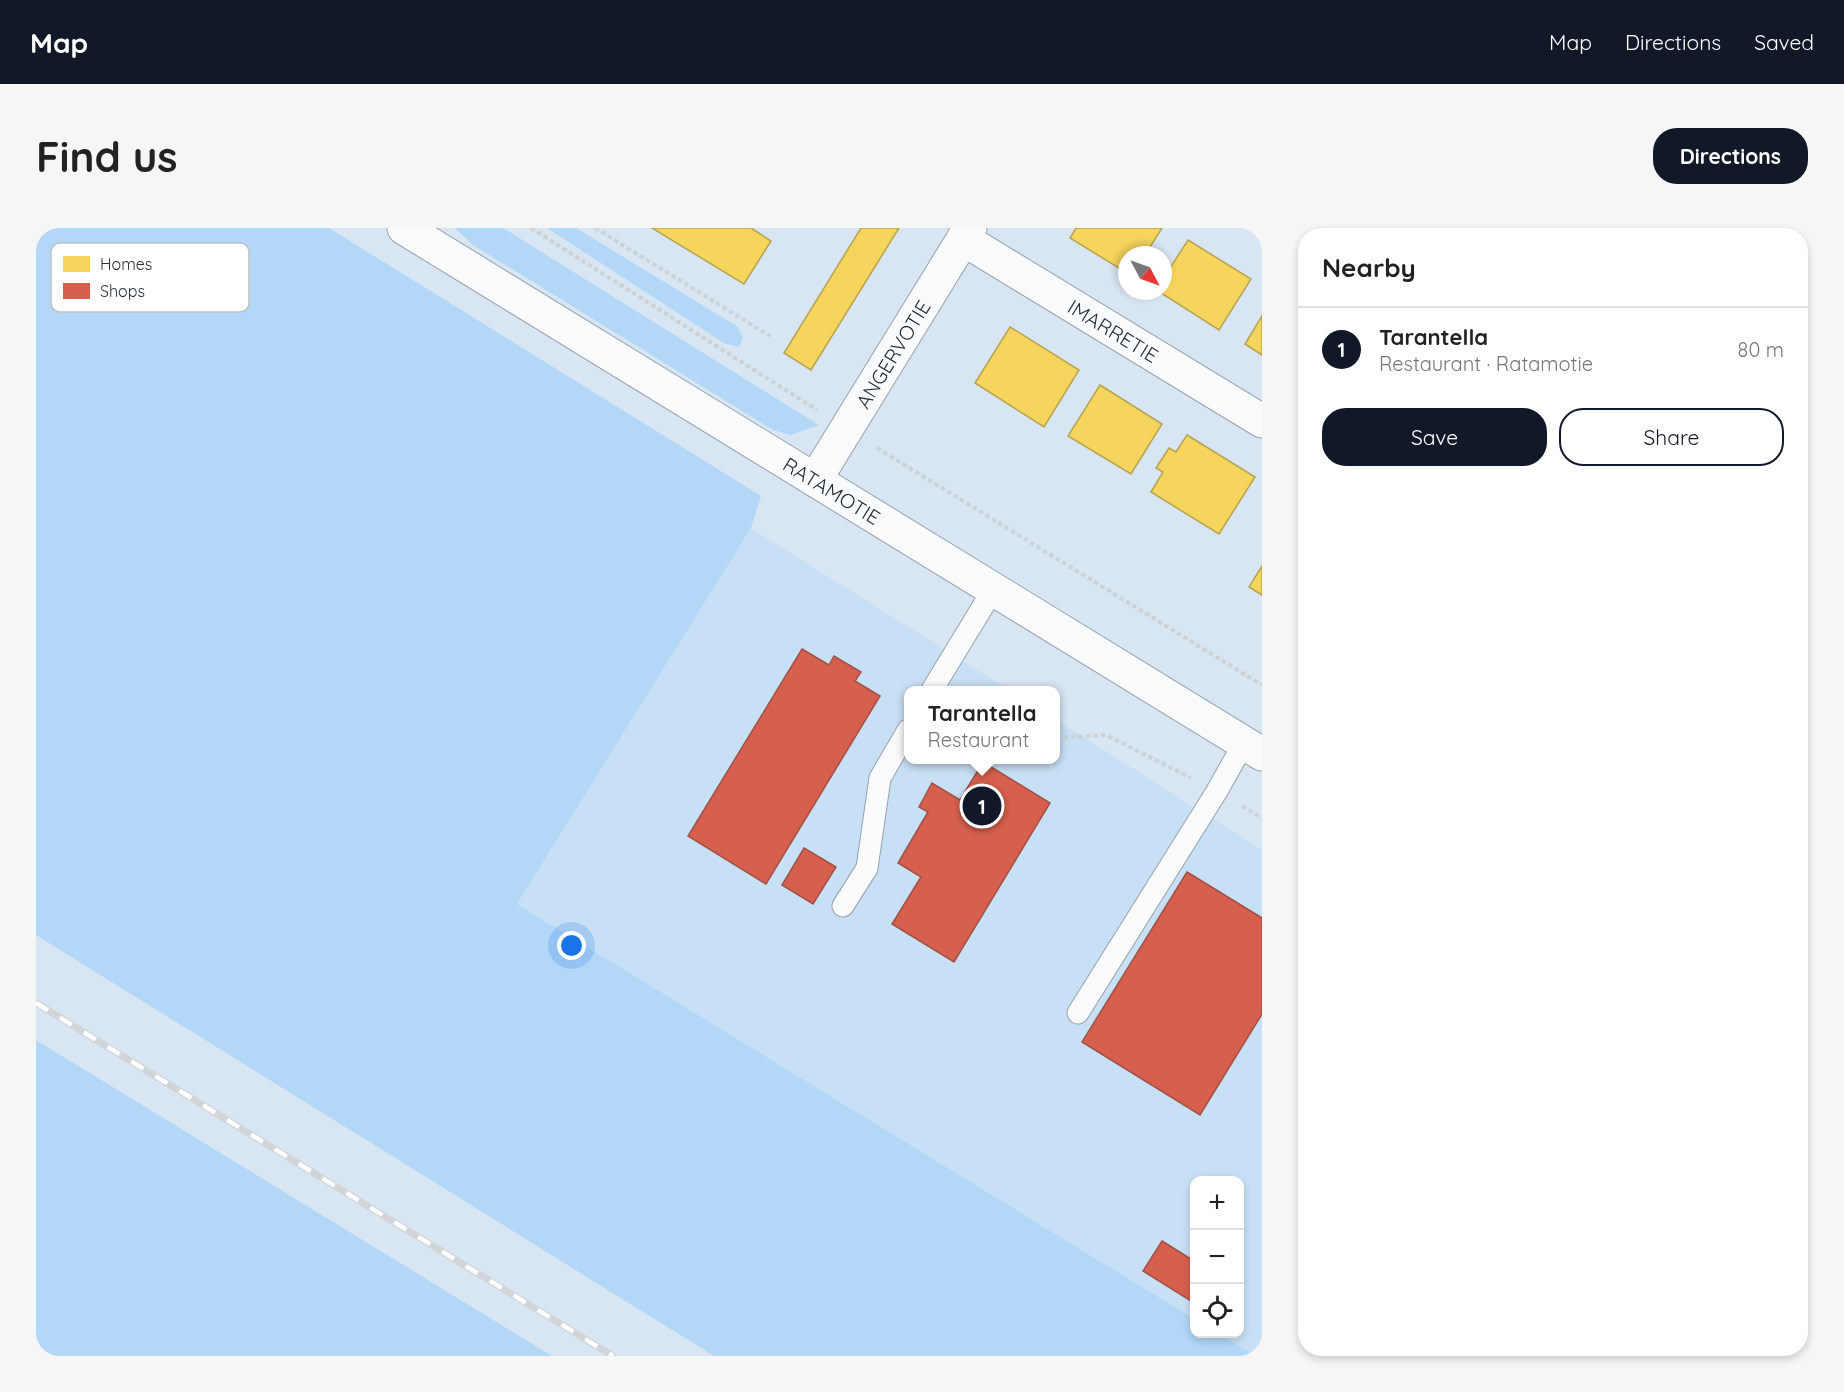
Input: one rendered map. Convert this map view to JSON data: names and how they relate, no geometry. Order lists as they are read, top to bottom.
{
  "streets": {
    "street": ["IMARRETIE", "ANGERVOTIE", "RATAMOTIE"]
  },
  "crossings": [
    ["IMARRETIE", "ANGERVOTIE"],
    ["ANGERVOTIE", "RATAMOTIE"]
  ],
  "legend": ["Homes", "Shops"],
  "north": "bottom right",
  "page": {
    "header": "Map",
    "nav": ["Map", "Directions", "Saved"],
    "buttons": [
      "Directions",
      ["Save", "Share"]
    ],
    "title": "Find us",
    "heading": "Nearby",
    "list": [
      {
        "mark": "1",
        "name": "Tarantella",
        "note": "Restaurant · Ratamotie",
        "value": "80 m"
      }
    ],
    "popup": ["Tarantella", "Restaurant"],
    "pins": "1",
    "map_buttons": ["+", "−"]
  }
}
